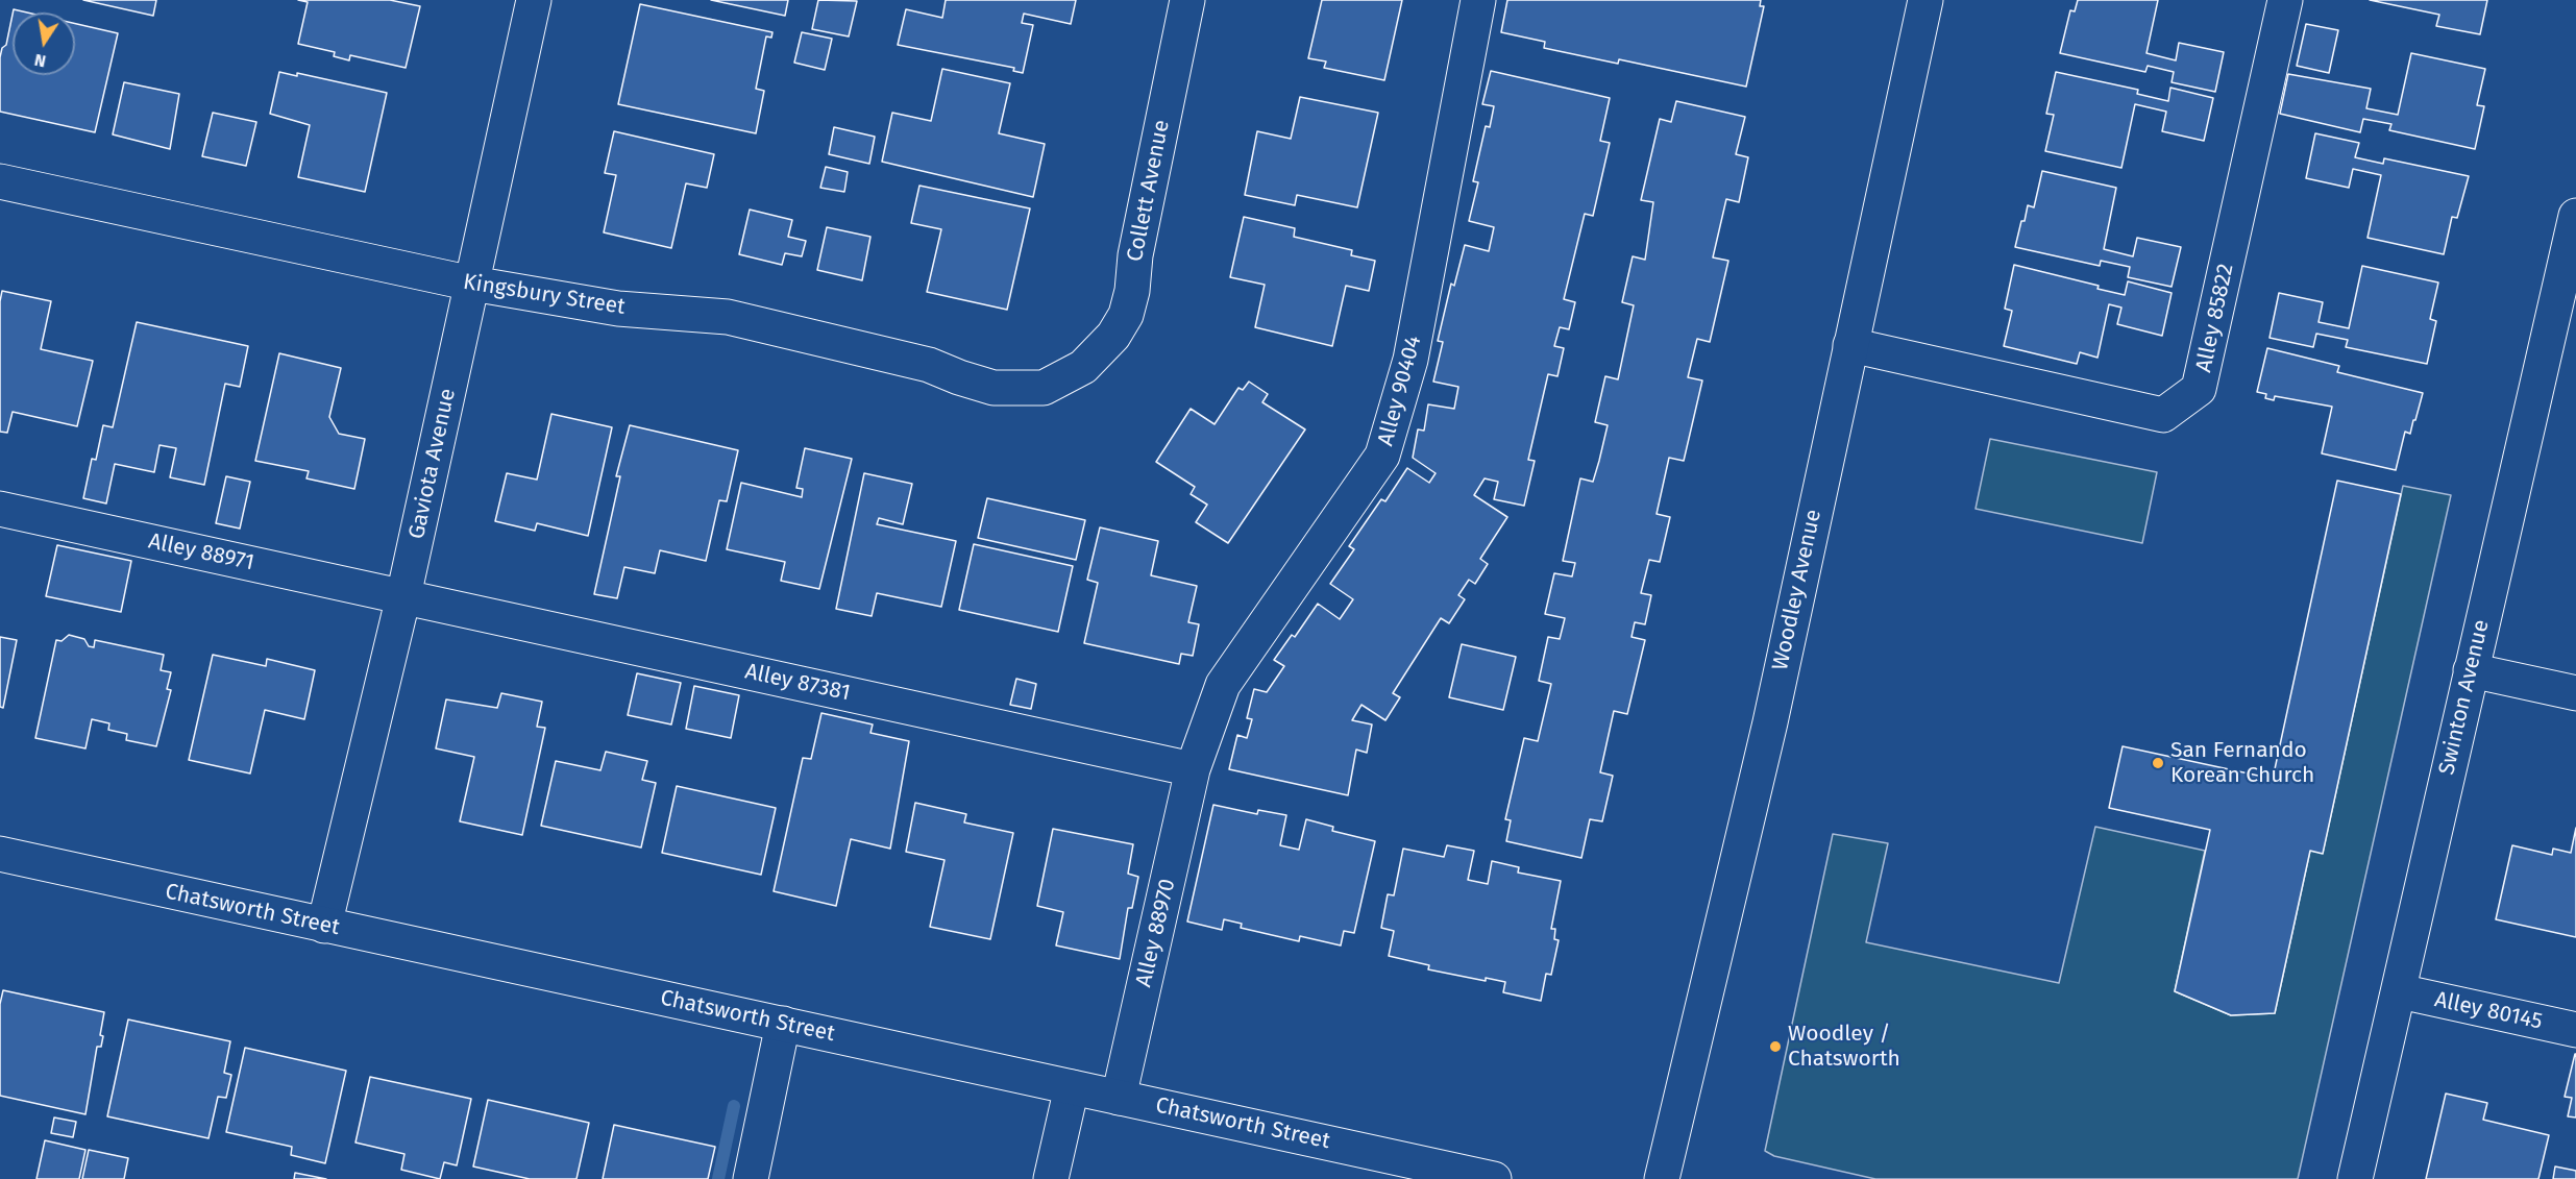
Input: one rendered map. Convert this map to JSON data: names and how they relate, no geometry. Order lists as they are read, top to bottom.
{
  "streets": {
    "street": [
      "Collett Avenue",
      "Kingsbury Street",
      "Alley 85822",
      "Alley 90404",
      "Gaviota Avenue",
      "Alley 88971",
      "Woodley Avenue",
      "Alley 87381",
      "Swinton Avenue",
      "Chatsworth Street",
      "Alley 88970",
      "Alley 80145"
    ]
  },
  "crossings": [
    ["Collett Avenue", "Kingsbury Street"],
    ["Kingsbury Street", "Gaviota Avenue"],
    ["Alley 85822", "Woodley Avenue"],
    ["Alley 90404", "Alley 87381"],
    ["Alley 90404", "Alley 88970"],
    ["Gaviota Avenue", "Alley 88971"],
    ["Gaviota Avenue", "Alley 87381"],
    ["Gaviota Avenue", "Chatsworth Street"],
    ["Alley 88971", "Alley 87381"],
    ["Alley 87381", "Alley 88970"],
    ["Swinton Avenue", "Alley 80145"],
    ["Chatsworth Street", "Alley 88970"]
  ],
  "places": ["San Fernando Korean Church", "Woodley / Chatsworth"],
  "north": "bottom"
}
